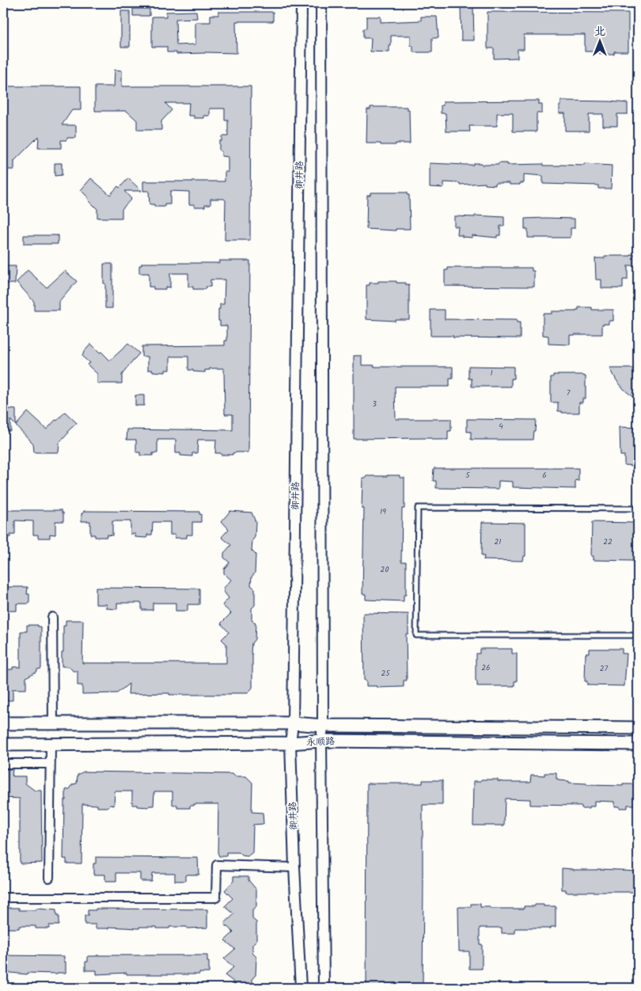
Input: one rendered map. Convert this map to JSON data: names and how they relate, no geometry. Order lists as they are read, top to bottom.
{
  "streets": {
    "main road": ["永顺路"],
    "street": ["御井路"]
  },
  "crossings": [
    ["御井路", "永顺路"]
  ],
  "house_numbers": [
    "1",
    "7",
    "3",
    "4",
    "5",
    "6",
    "19",
    "21",
    "22",
    "20",
    "26",
    "27",
    "25"
  ],
  "north": "top"
}
